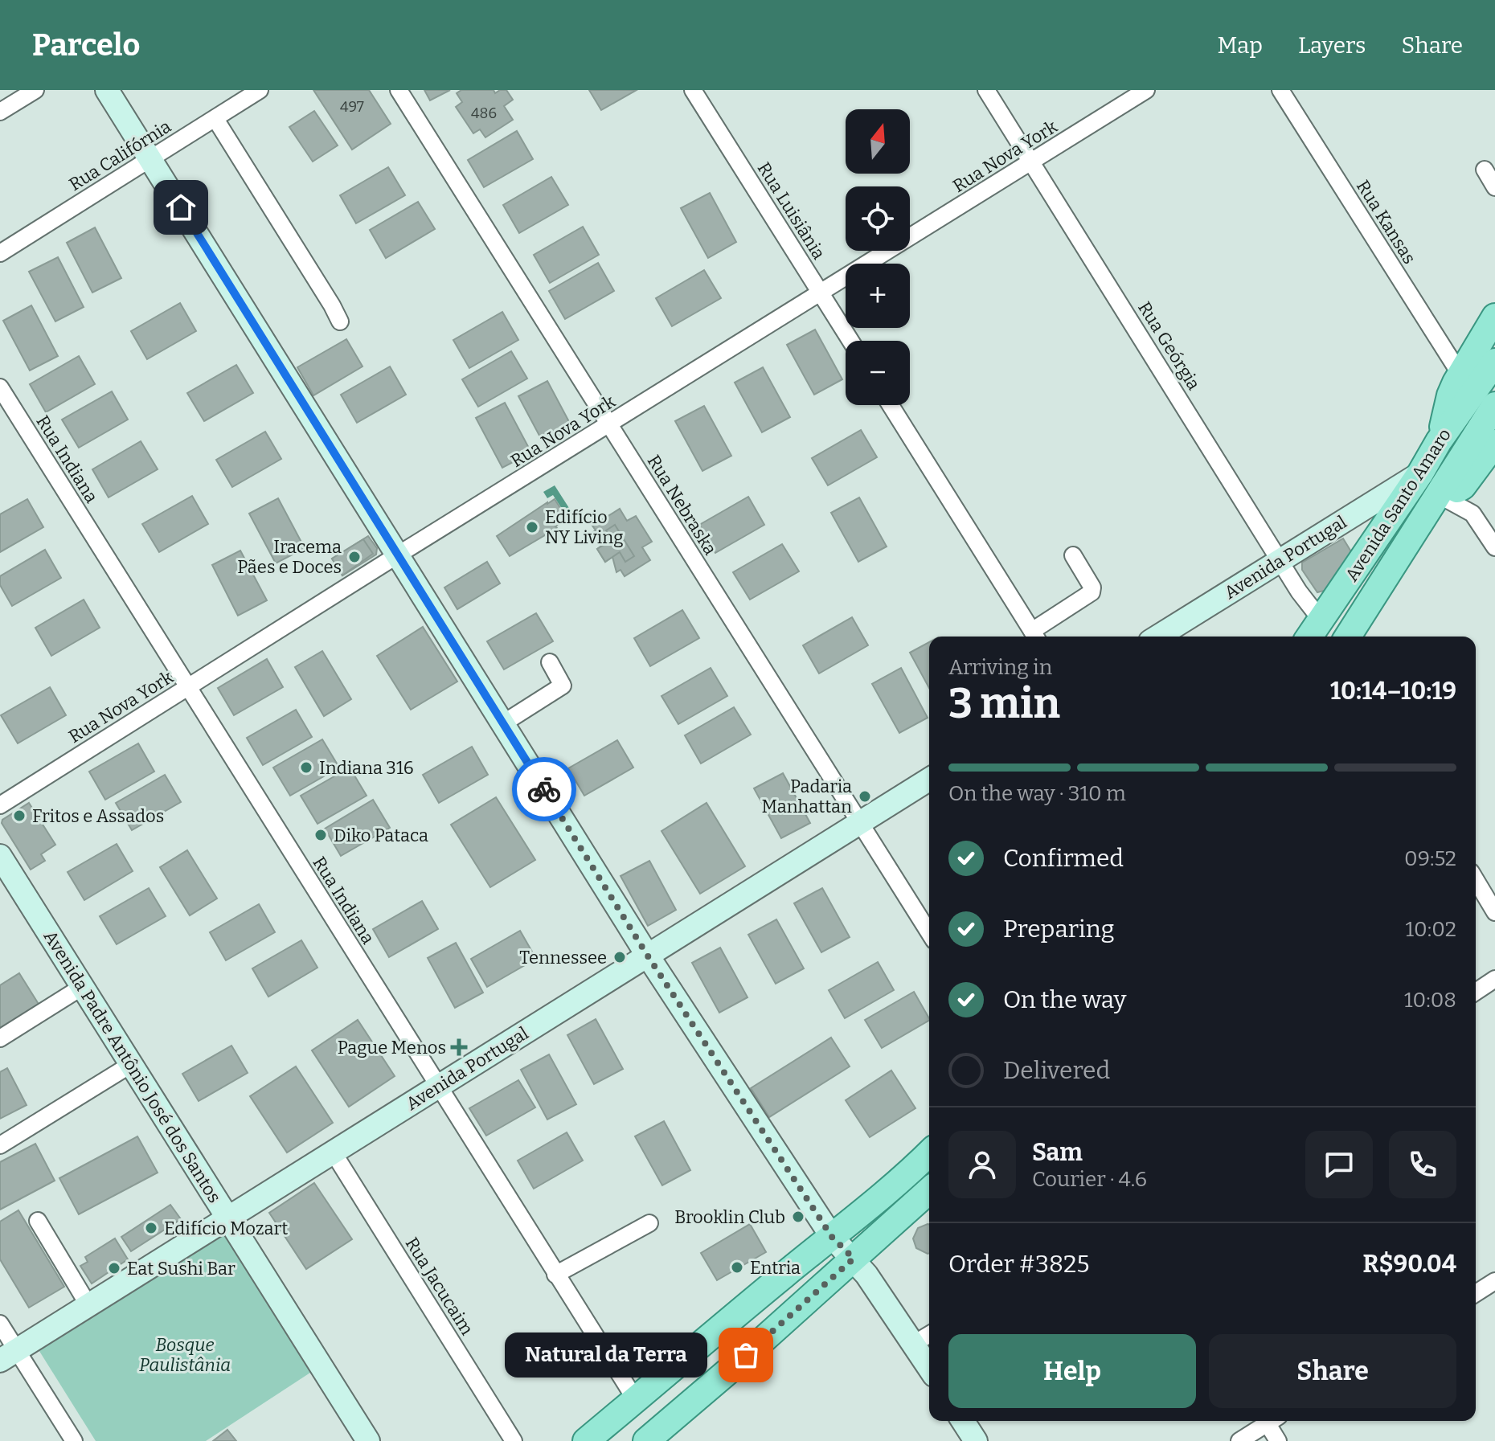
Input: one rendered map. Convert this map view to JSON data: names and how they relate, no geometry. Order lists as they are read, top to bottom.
{
  "streets": {
    "main road": ["Avenida Santo Amaro"],
    "street": [
      "Rua Califórnia",
      "Rua Nova York",
      "Rua Luisiânia",
      "Rua Kansas",
      "Rua Geórgia",
      "Rua Indiana",
      "Rua Nebraska",
      "Avenida Portugal",
      "Avenida Padre Antônio José dos Santos",
      "Rua Jacucaim"
    ]
  },
  "crossings": [
    ["Rua Nova York", "Rua Luisiânia"],
    ["Rua Nova York", "Rua Geórgia"],
    ["Rua Nova York", "Rua Indiana"],
    ["Rua Nova York", "Rua Nebraska"],
    ["Rua Geórgia", "Avenida Santo Amaro"],
    ["Rua Geórgia", "Avenida Portugal"],
    ["Rua Indiana", "Avenida Portugal"],
    ["Rua Nebraska", "Avenida Portugal"],
    ["Avenida Santo Amaro", "Avenida Portugal"],
    ["Avenida Portugal", "Avenida Padre Antônio José dos Santos"],
    ["Avenida Portugal", "Rua Jacucaim"]
  ],
  "parks": ["Bosque Paulistânia"],
  "places": {
    "other": [
      "Edifício NY Living",
      "Iracema Pães e Doces",
      "Indiana 316",
      "Padaria Manhattan",
      "Fritos e Assados",
      "Diko Pataca",
      "Tennessee",
      "Brooklin Club",
      "Edifício Mozart",
      "Entria",
      "Eat Sushi Bar",
      "Natural da Terra"
    ],
    "health": ["Pague Menos"]
  },
  "house_numbers": ["497", "486"],
  "north": "top",
  "page": {
    "header": "Parcelo",
    "nav": ["Map", "Layers", "Share"],
    "map_buttons": ["+", "−"],
    "heading": ["3 min", "Arriving in", "10:14–10:19"],
    "panel": [
      "Sam",
      "Courier · 4.6",
      "Order #3825",
      "R$90.04"
    ],
    "bar": "On the way · 310 m",
    "list": [
      ["Confirmed", "09:52"],
      ["Preparing", "10:02"],
      ["On the way", "10:08"],
      "Delivered"
    ],
    "buttons": ["Help", "Share"],
    "bubble": "Natural da Terra"
  }
}
